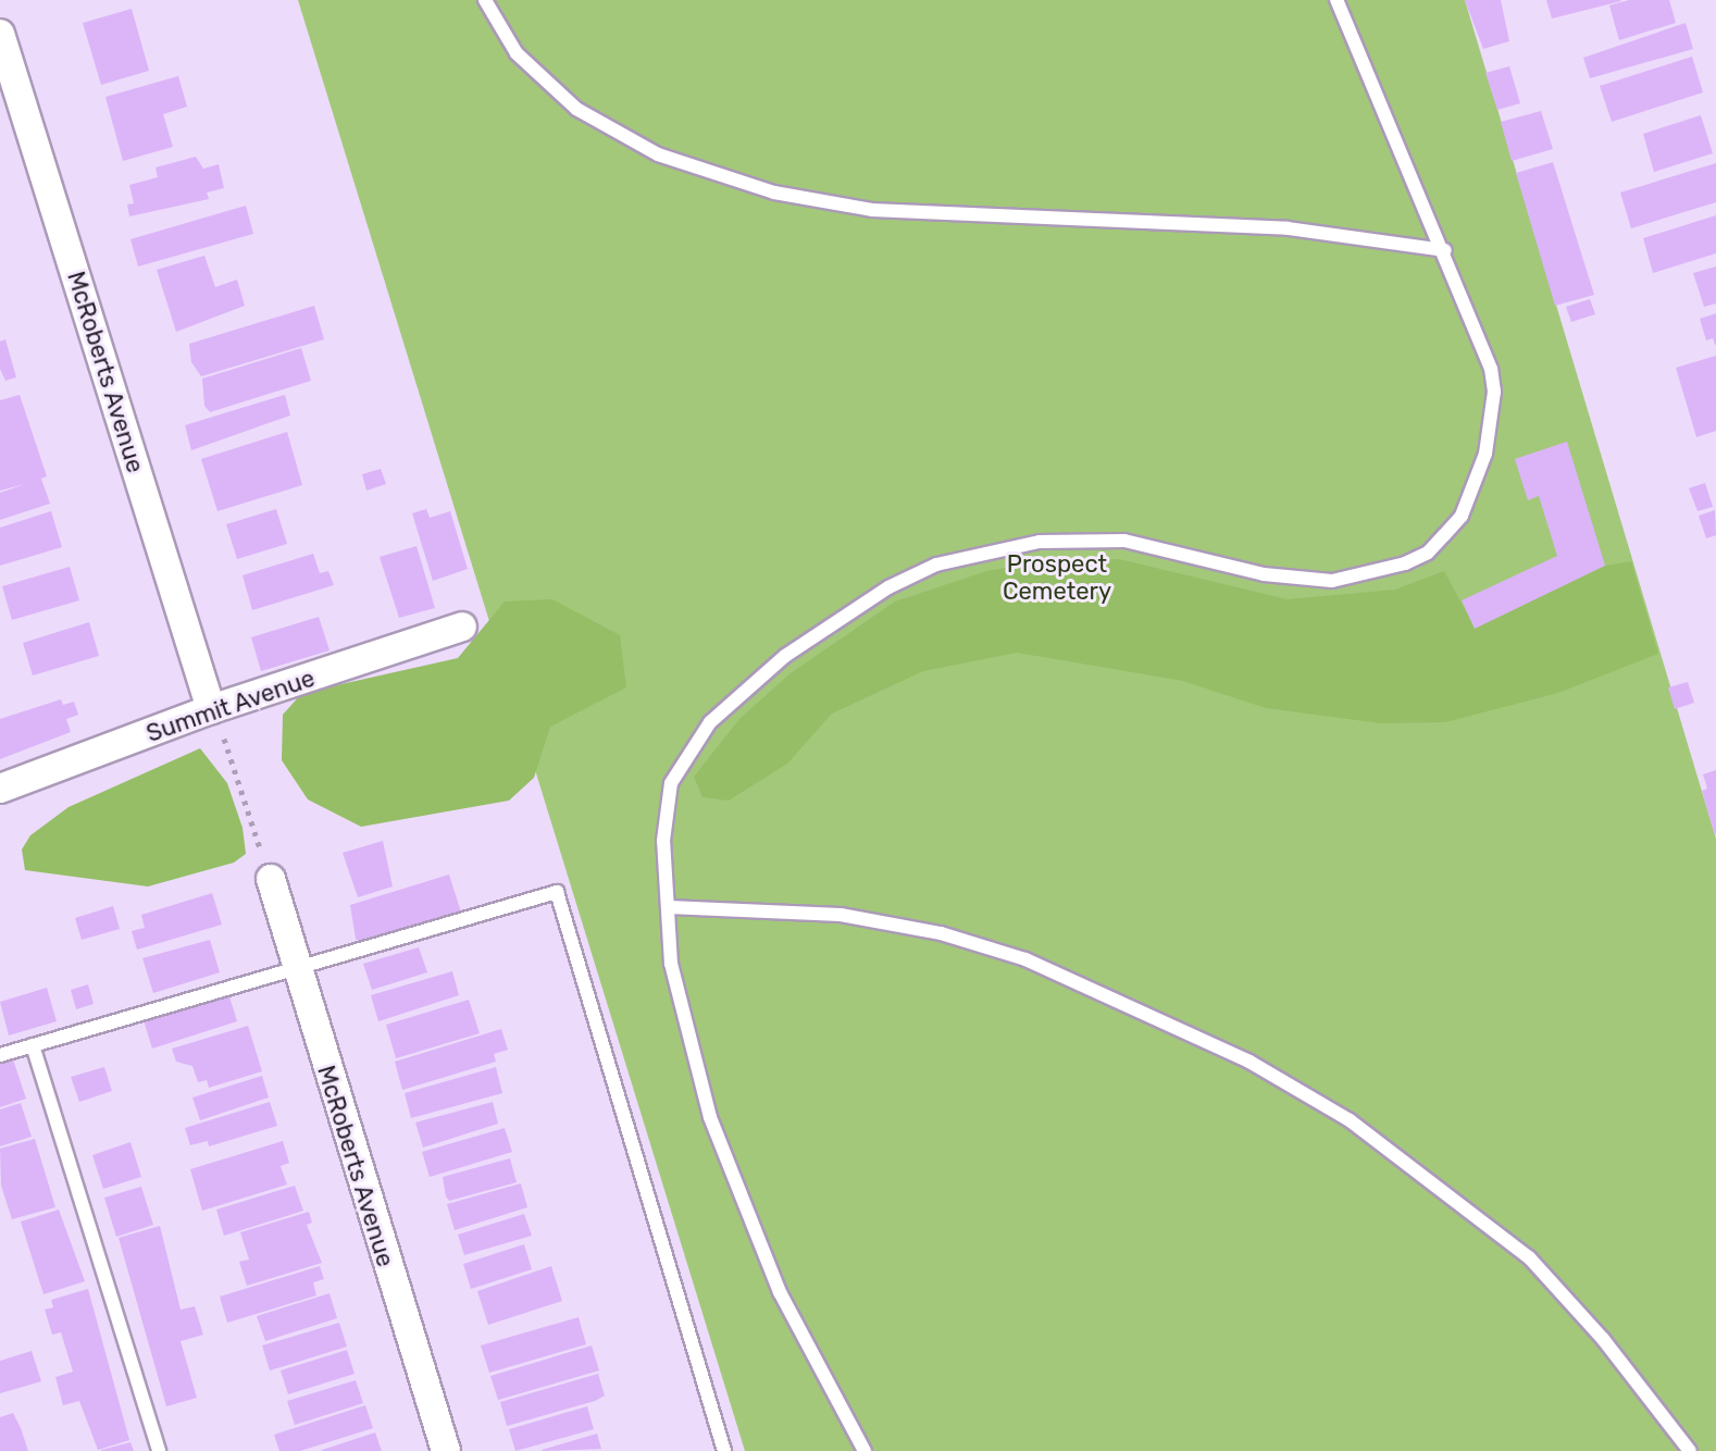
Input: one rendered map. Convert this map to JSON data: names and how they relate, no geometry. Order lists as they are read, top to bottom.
{
  "streets": {
    "street": ["McRoberts Avenue", "Summit Avenue"]
  },
  "crossings": [
    ["McRoberts Avenue", "Summit Avenue"]
  ],
  "parks": ["Prospect Cemetery"]
}
